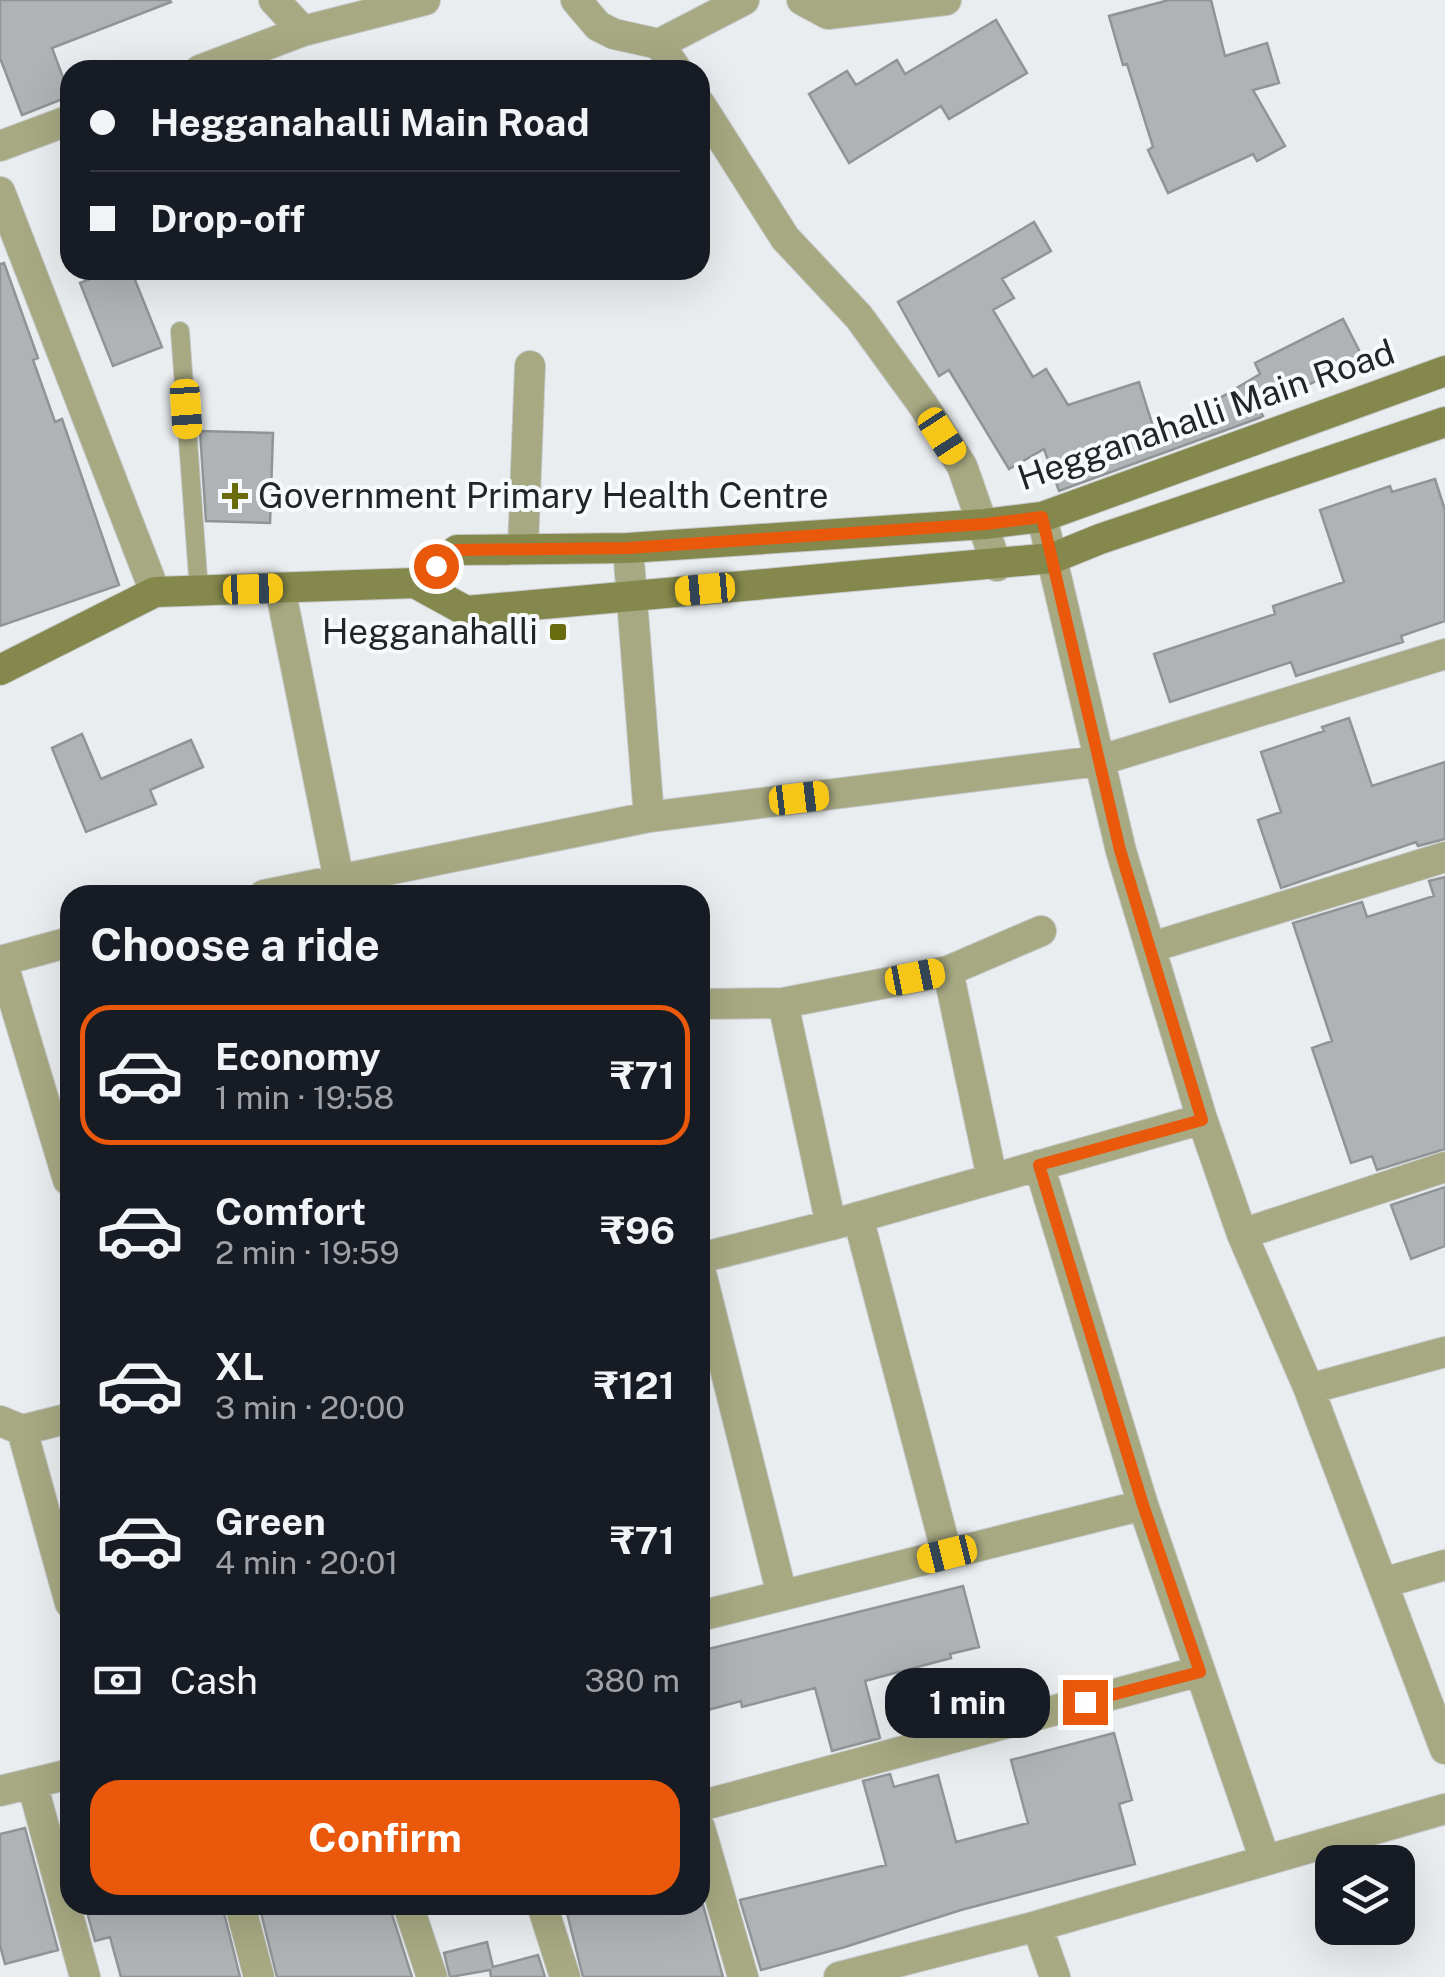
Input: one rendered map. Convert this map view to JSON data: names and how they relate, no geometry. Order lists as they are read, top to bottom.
{
  "streets": {
    "main road": ["Hegganahalli Main Road"]
  },
  "places": {
    "health": ["Government Primary Health Centre"],
    "transit": ["Hegganahalli"]
  },
  "page": {
    "banner": ["Hegganahalli Main Road", "Drop-off"],
    "heading": "Choose a ride",
    "list": [
      {
        "name": "Economy",
        "note": "1 min · 19:58",
        "value": "₹71"
      },
      {
        "name": "Comfort",
        "note": "2 min · 19:59",
        "value": "₹96"
      },
      {
        "name": "XL",
        "note": "3 min · 20:00",
        "value": "₹121"
      },
      {
        "name": "Green",
        "note": "4 min · 20:01",
        "value": "₹71"
      }
    ],
    "pay": ["Cash", "380 m"],
    "bubble": "1 min",
    "buttons": "Confirm"
  }
}
